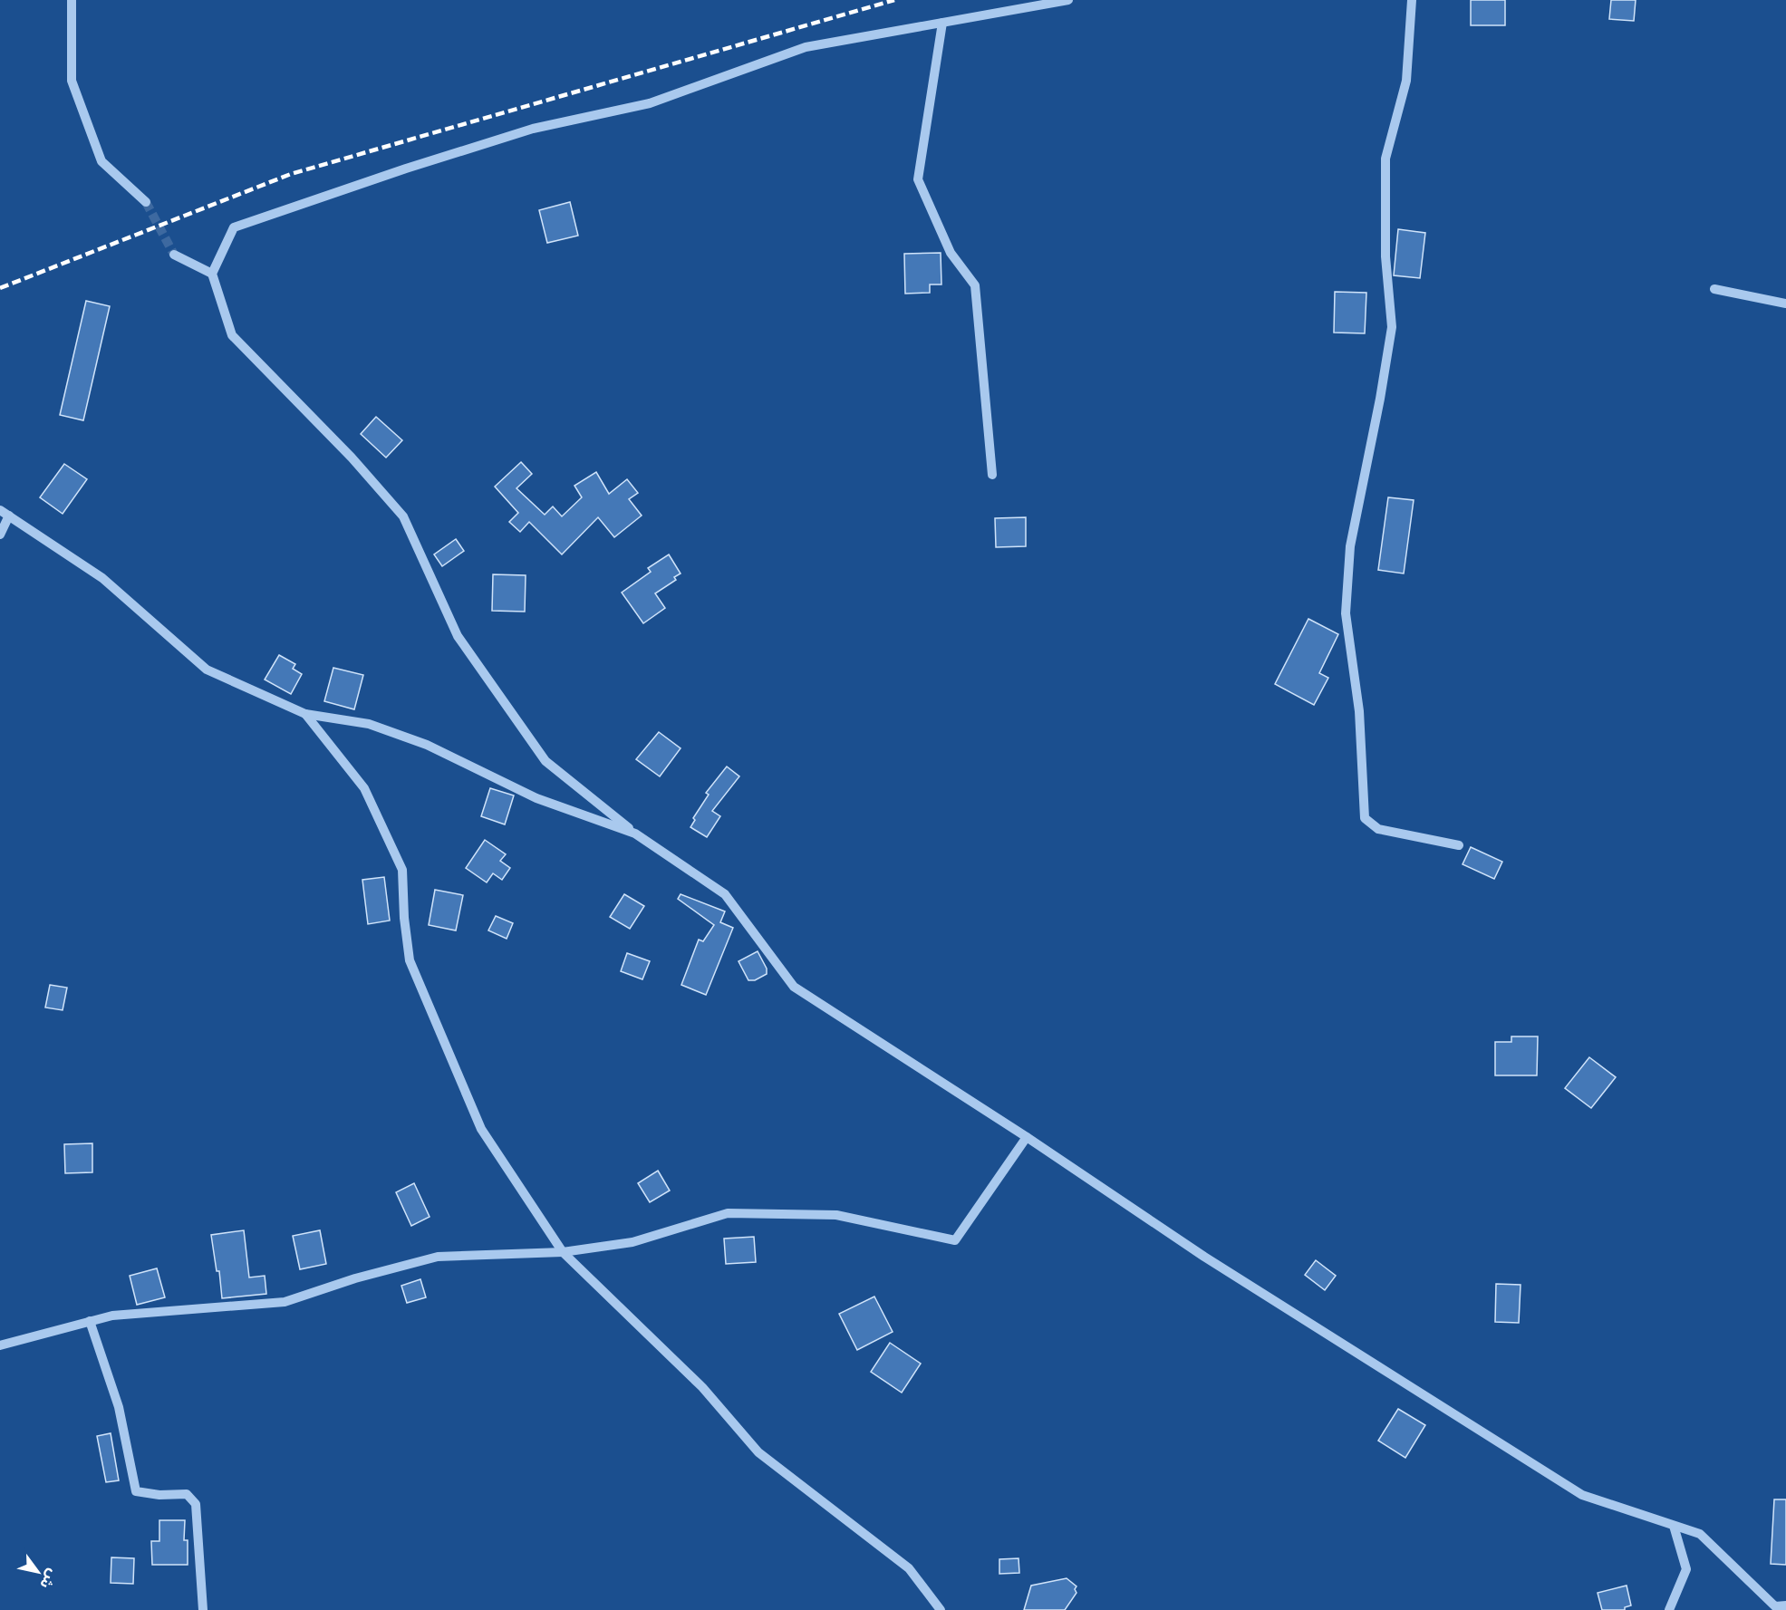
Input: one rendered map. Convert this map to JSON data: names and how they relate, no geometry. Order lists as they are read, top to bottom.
{
  "north": "bottom right"
}
